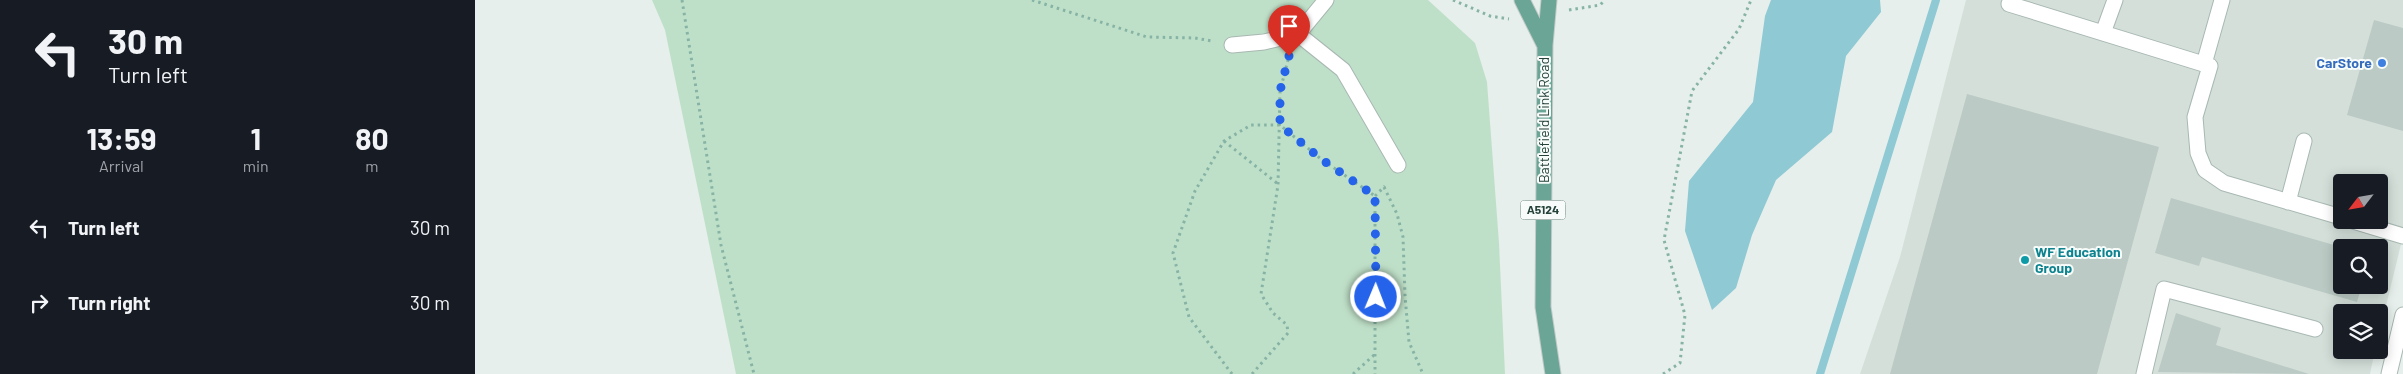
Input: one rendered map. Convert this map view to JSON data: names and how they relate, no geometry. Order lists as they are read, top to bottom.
{
  "streets": {
    "main road": ["Battlefield Link Road", "A5124"]
  },
  "places": ["CarStore", "WF Education Group"],
  "north": "bottom left",
  "page": {
    "turn": ["30 m", "Turn left"],
    "eta": [
      "13:59",
      "Arrival",
      "1",
      "min",
      "80",
      "m"
    ],
    "list": [
      {
        "name": "Turn left",
        "value": "30 m"
      },
      {
        "name": "Turn right",
        "value": "30 m"
      }
    ]
  }
}
